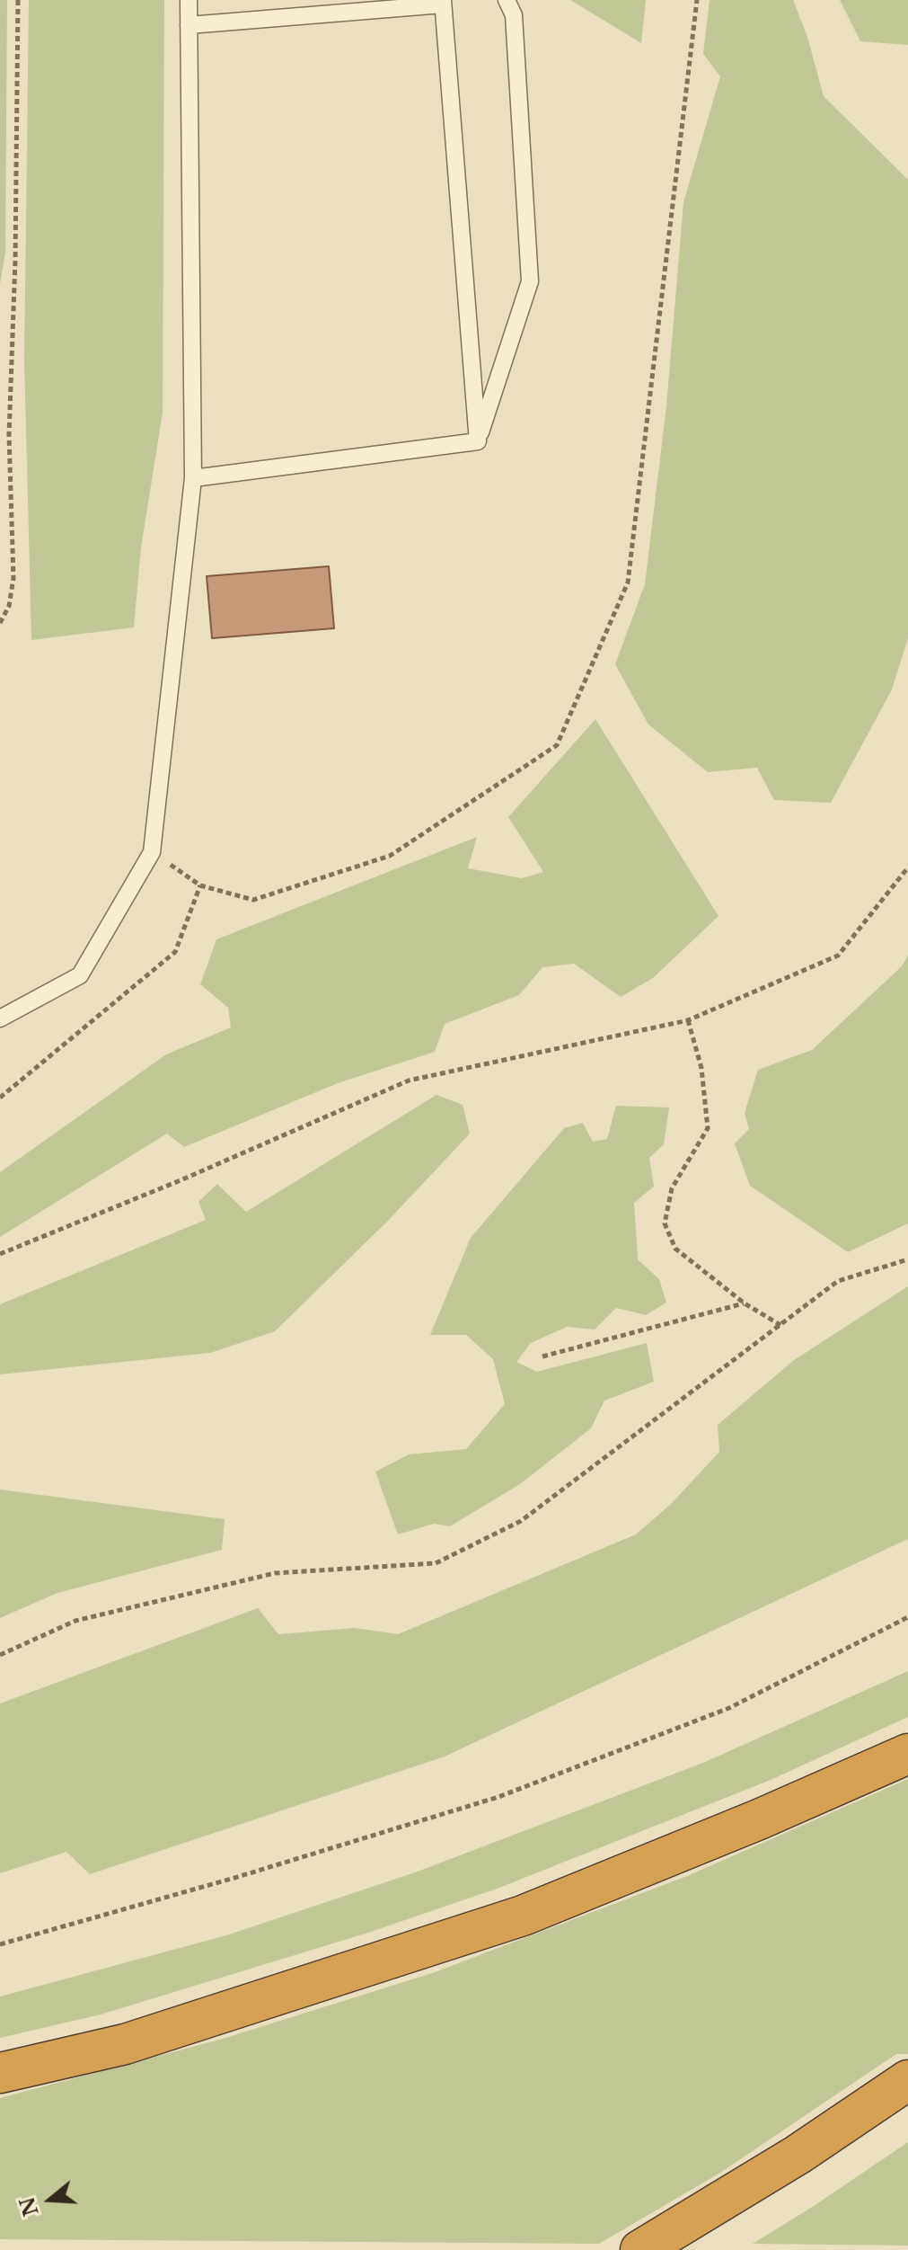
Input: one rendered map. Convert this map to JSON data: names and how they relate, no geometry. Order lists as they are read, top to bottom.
{
  "north": "left"
}
